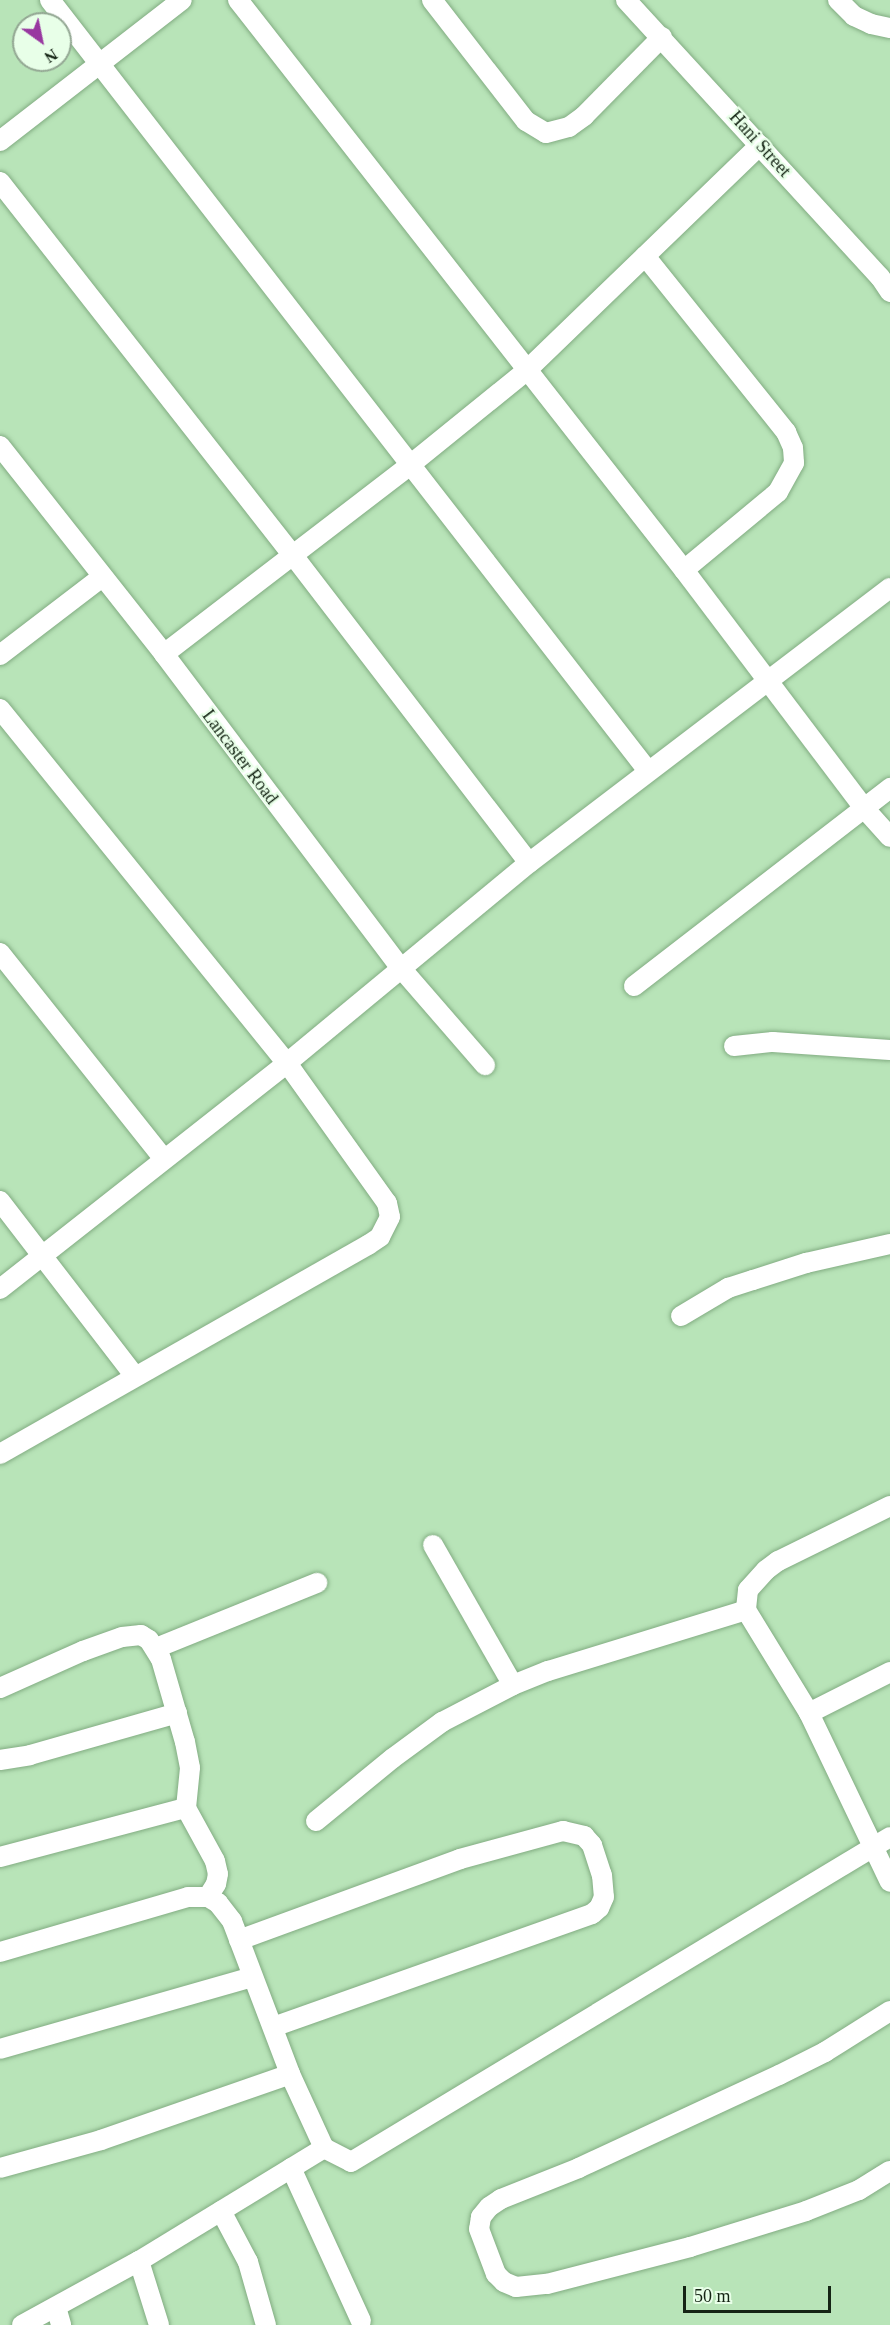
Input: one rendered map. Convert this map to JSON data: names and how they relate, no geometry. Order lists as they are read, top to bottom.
{
  "streets": {
    "street": ["Hani Street", "Lancaster Road"]
  },
  "scale_bar": "50 m",
  "north": "bottom right"
}
